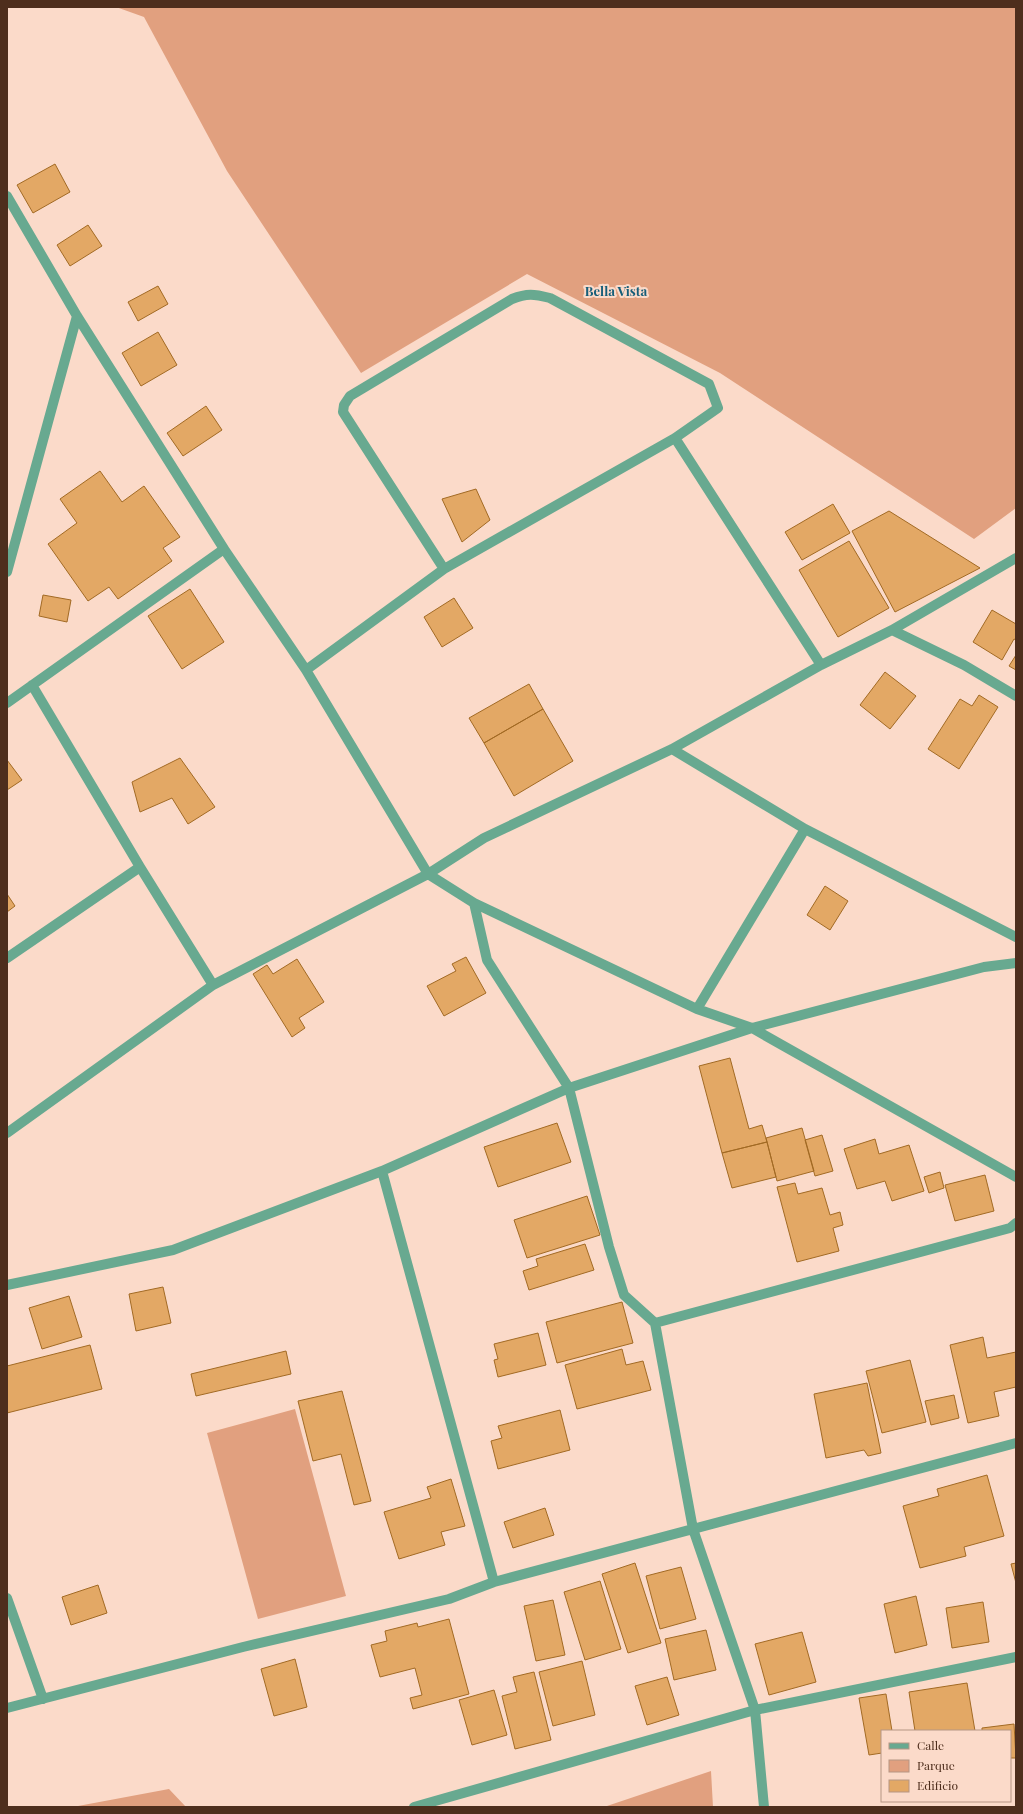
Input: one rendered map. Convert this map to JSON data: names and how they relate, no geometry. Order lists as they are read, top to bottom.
{
  "districts": ["Bella Vista"],
  "legend": ["Calle", "Parque", "Edificio"]
}
